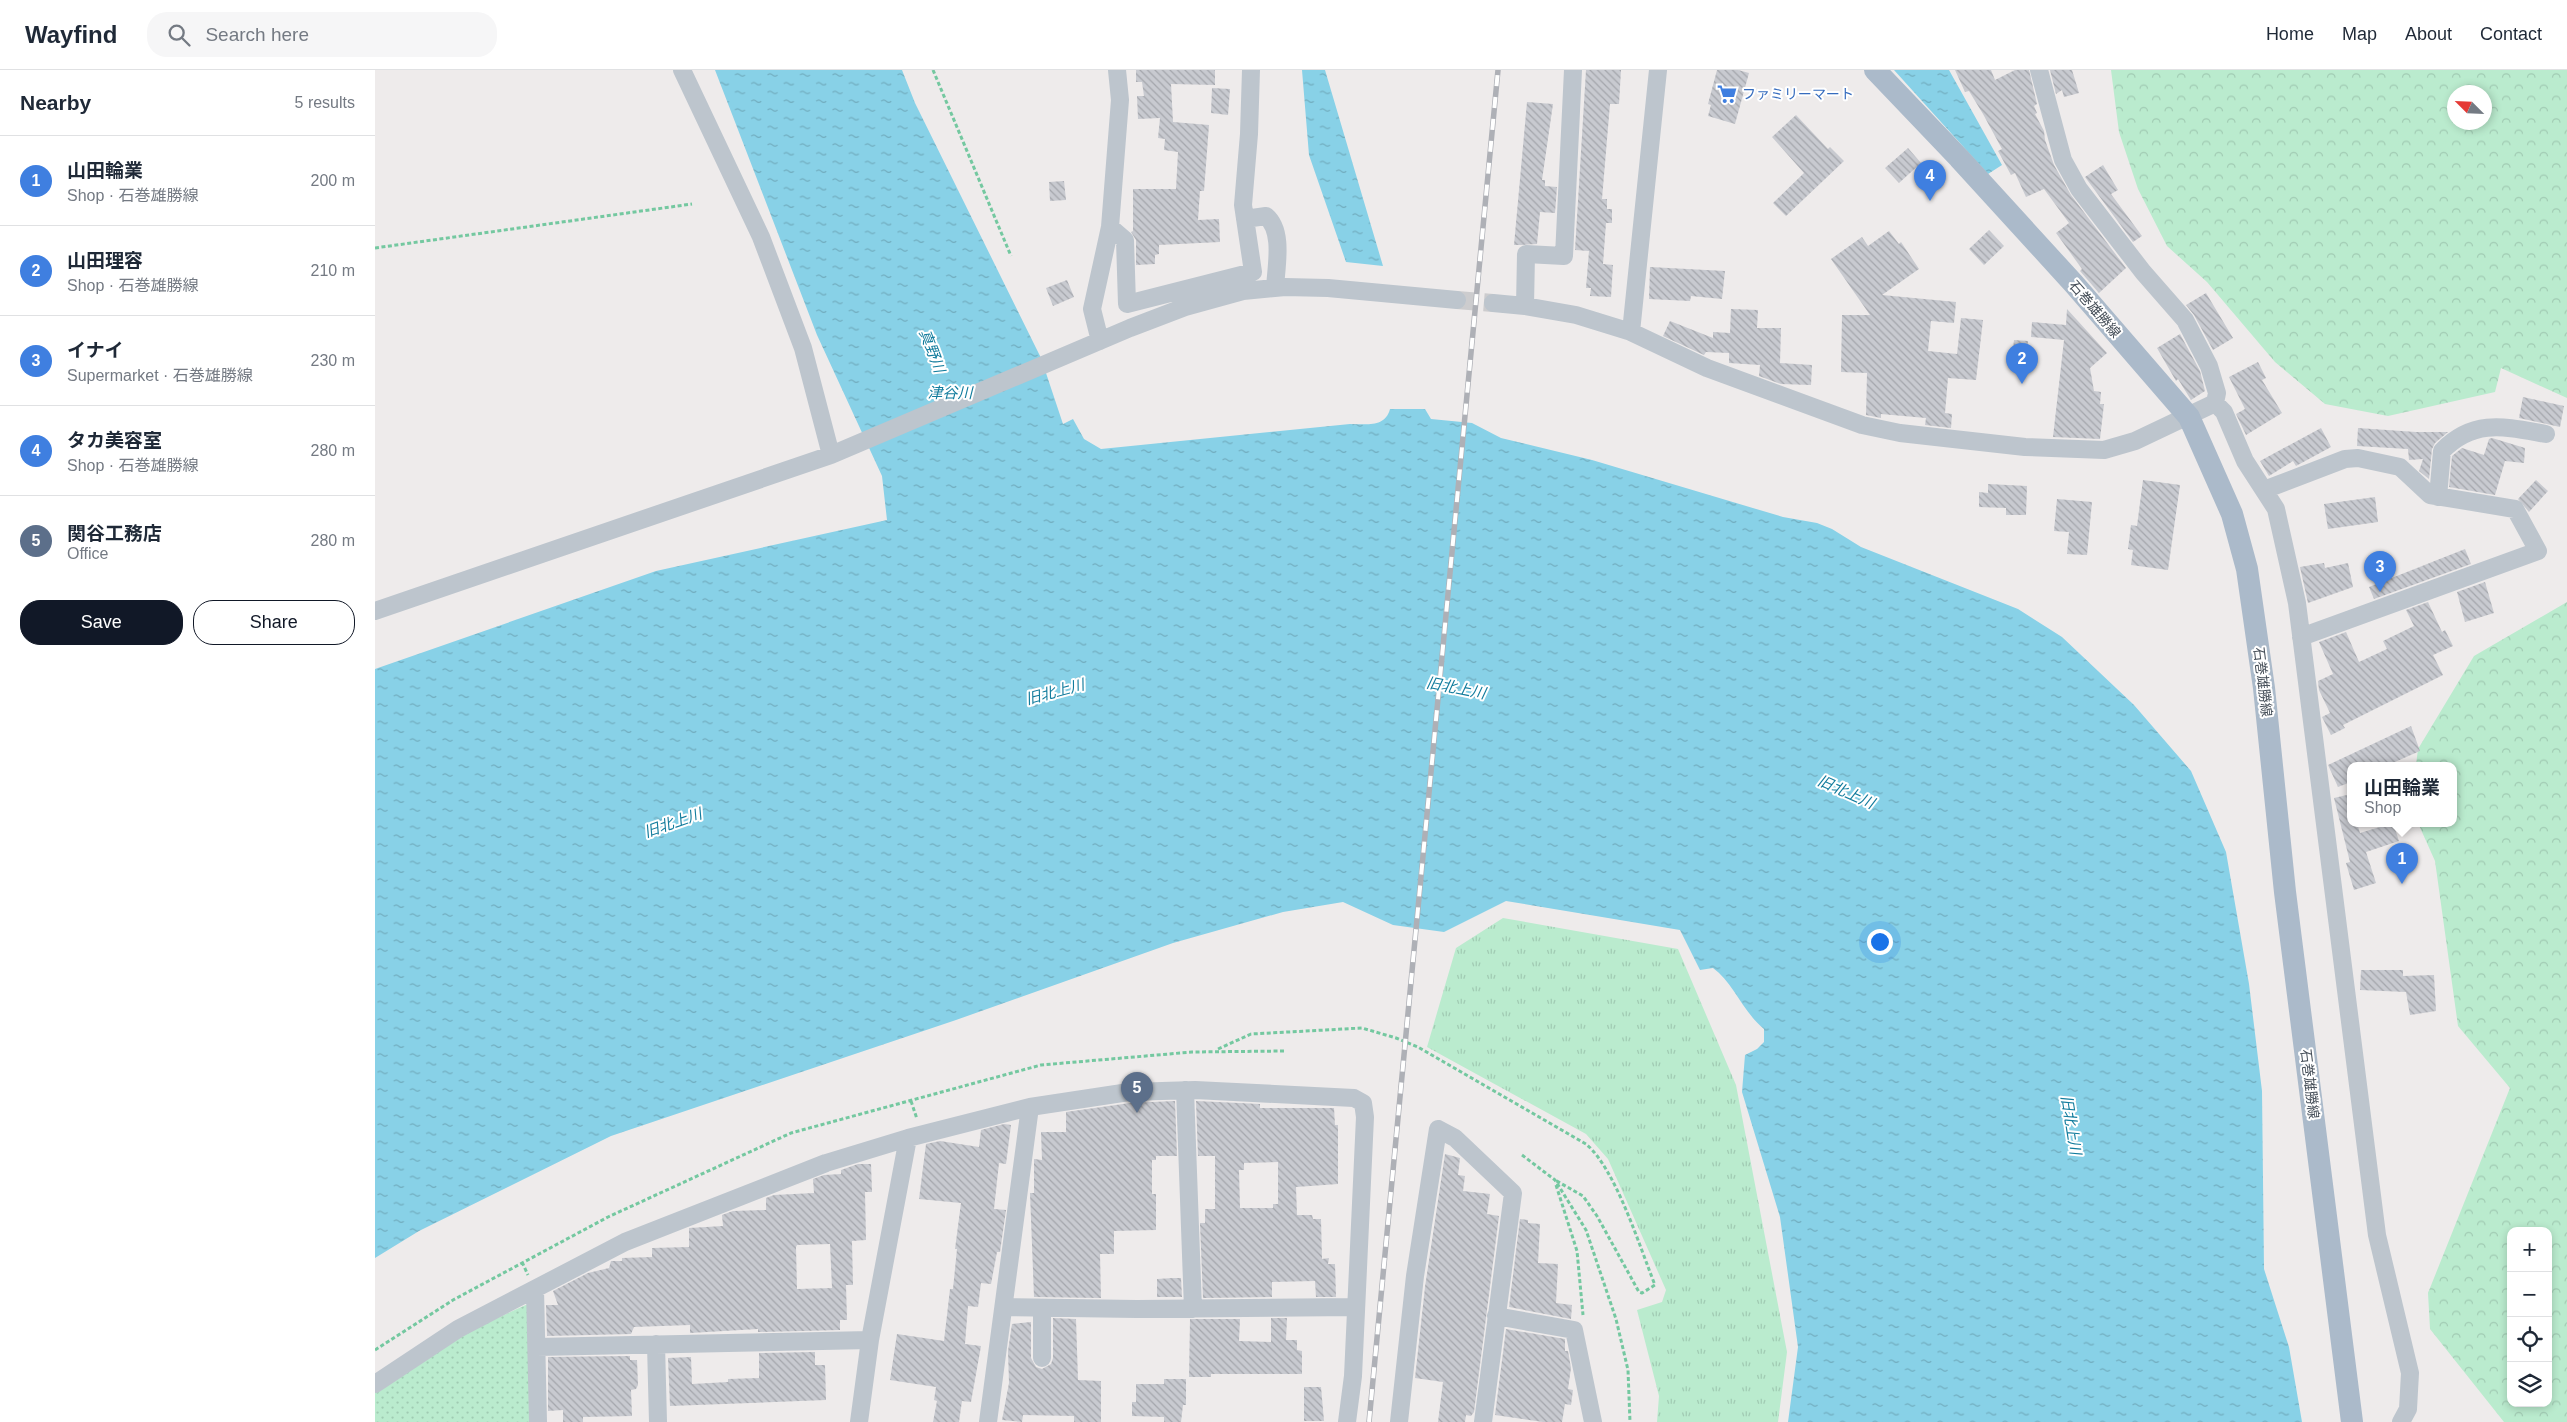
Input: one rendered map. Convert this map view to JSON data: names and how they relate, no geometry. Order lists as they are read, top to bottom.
{
  "streets": {
    "main road": ["石巻雄勝線"]
  },
  "water": ["真野川", "津谷川", "旧北上川"],
  "places": {
    "supermarket": ["ファミリーマート"]
  },
  "north": "top left",
  "page": {
    "header": "Wayfind",
    "search": "Search here",
    "nav": [
      "Home",
      "Map",
      "About",
      "Contact"
    ],
    "heading": ["Nearby", "5 results"],
    "list": [
      {
        "mark": "1",
        "name": "山田輪業",
        "note": "Shop · 石巻雄勝線",
        "value": "200 m"
      },
      {
        "mark": "2",
        "name": "山田理容",
        "note": "Shop · 石巻雄勝線",
        "value": "210 m"
      },
      {
        "mark": "3",
        "name": "イナイ",
        "note": "Supermarket · 石巻雄勝線",
        "value": "230 m"
      },
      {
        "mark": "4",
        "name": "タカ美容室",
        "note": "Shop · 石巻雄勝線",
        "value": "280 m"
      },
      {
        "mark": "5",
        "name": "関谷工務店",
        "note": "Office",
        "value": "280 m"
      }
    ],
    "pins": [
      "4",
      "2",
      "3",
      "1",
      "5"
    ],
    "buttons": ["Save", "Share"],
    "popup": ["山田輪業", "Shop"],
    "map_buttons": ["+", "−"]
  }
}
